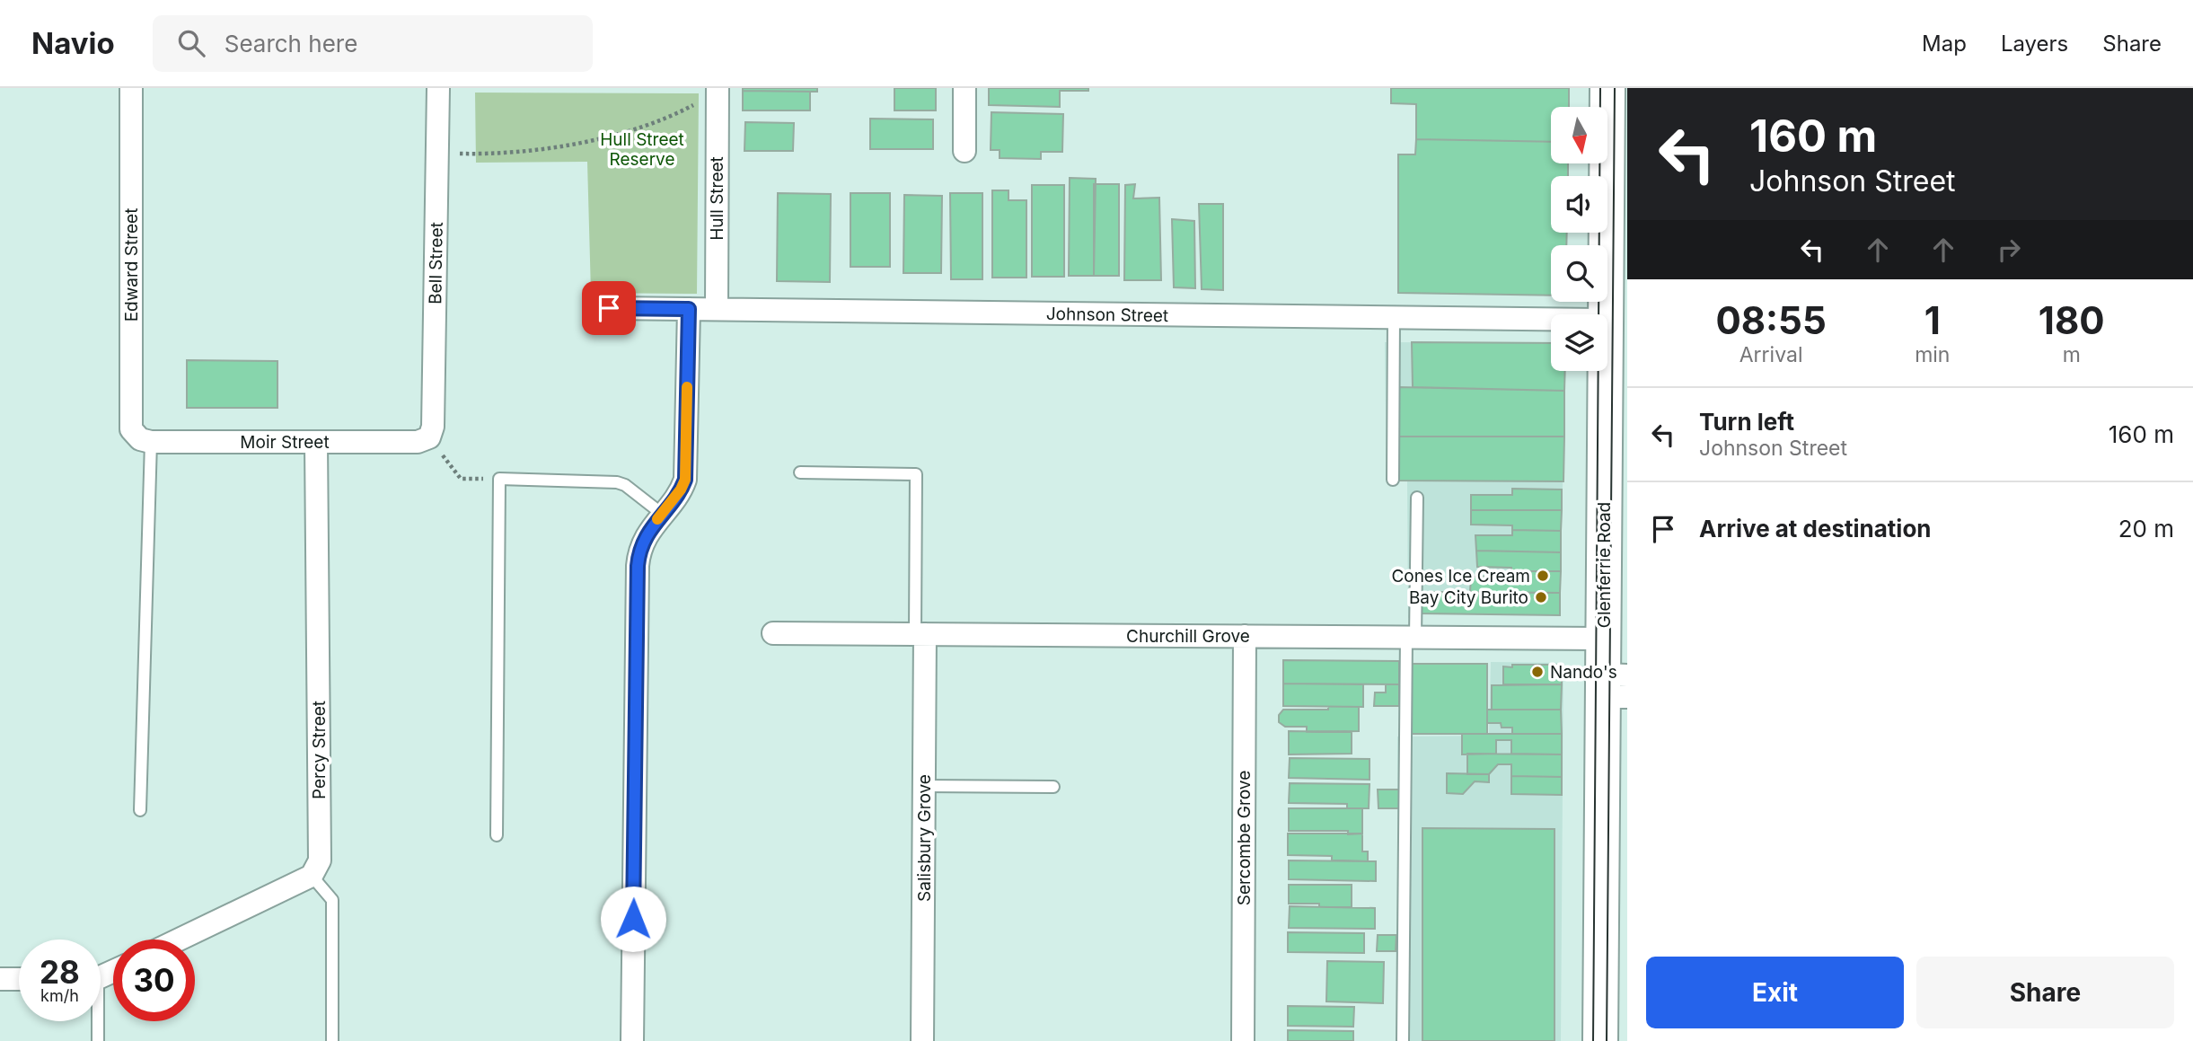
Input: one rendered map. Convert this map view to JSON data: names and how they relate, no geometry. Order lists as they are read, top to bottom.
{
  "streets": {
    "main road": ["Glenferrie Road"],
    "street": [
      "Hull Street",
      "Bell Street",
      "Edward Street",
      "Johnson Street",
      "Moir Street",
      "Churchill Grove",
      "Percy Street",
      "Salisbury Grove",
      "Sercombe Grove"
    ]
  },
  "crossings": [
    ["Hull Street", "Johnson Street"],
    ["Bell Street", "Moir Street"],
    ["Edward Street", "Moir Street"],
    ["Moir Street", "Percy Street"],
    ["Glenferrie Road", "Churchill Grove"],
    ["Churchill Grove", "Salisbury Grove"],
    ["Churchill Grove", "Sercombe Grove"]
  ],
  "parks": ["Hull Street Reserve"],
  "places": ["Cones Ice Cream", "Bay City Burito", "Nando's"],
  "north": "bottom",
  "page": {
    "header": "Navio",
    "search": "Search here",
    "nav": ["Map", "Layers", "Share"],
    "turn": ["160 m", "Johnson Street"],
    "eta": [
      "08:55",
      "Arrival",
      "1",
      "min",
      "180",
      "m"
    ],
    "list": [
      {
        "name": "Turn left",
        "note": "Johnson Street",
        "value": "160 m"
      },
      {
        "name": "Arrive at destination",
        "value": "20 m"
      }
    ],
    "speed": "28 km/h",
    "limit": "30",
    "buttons": ["Exit", "Share"]
  }
}
